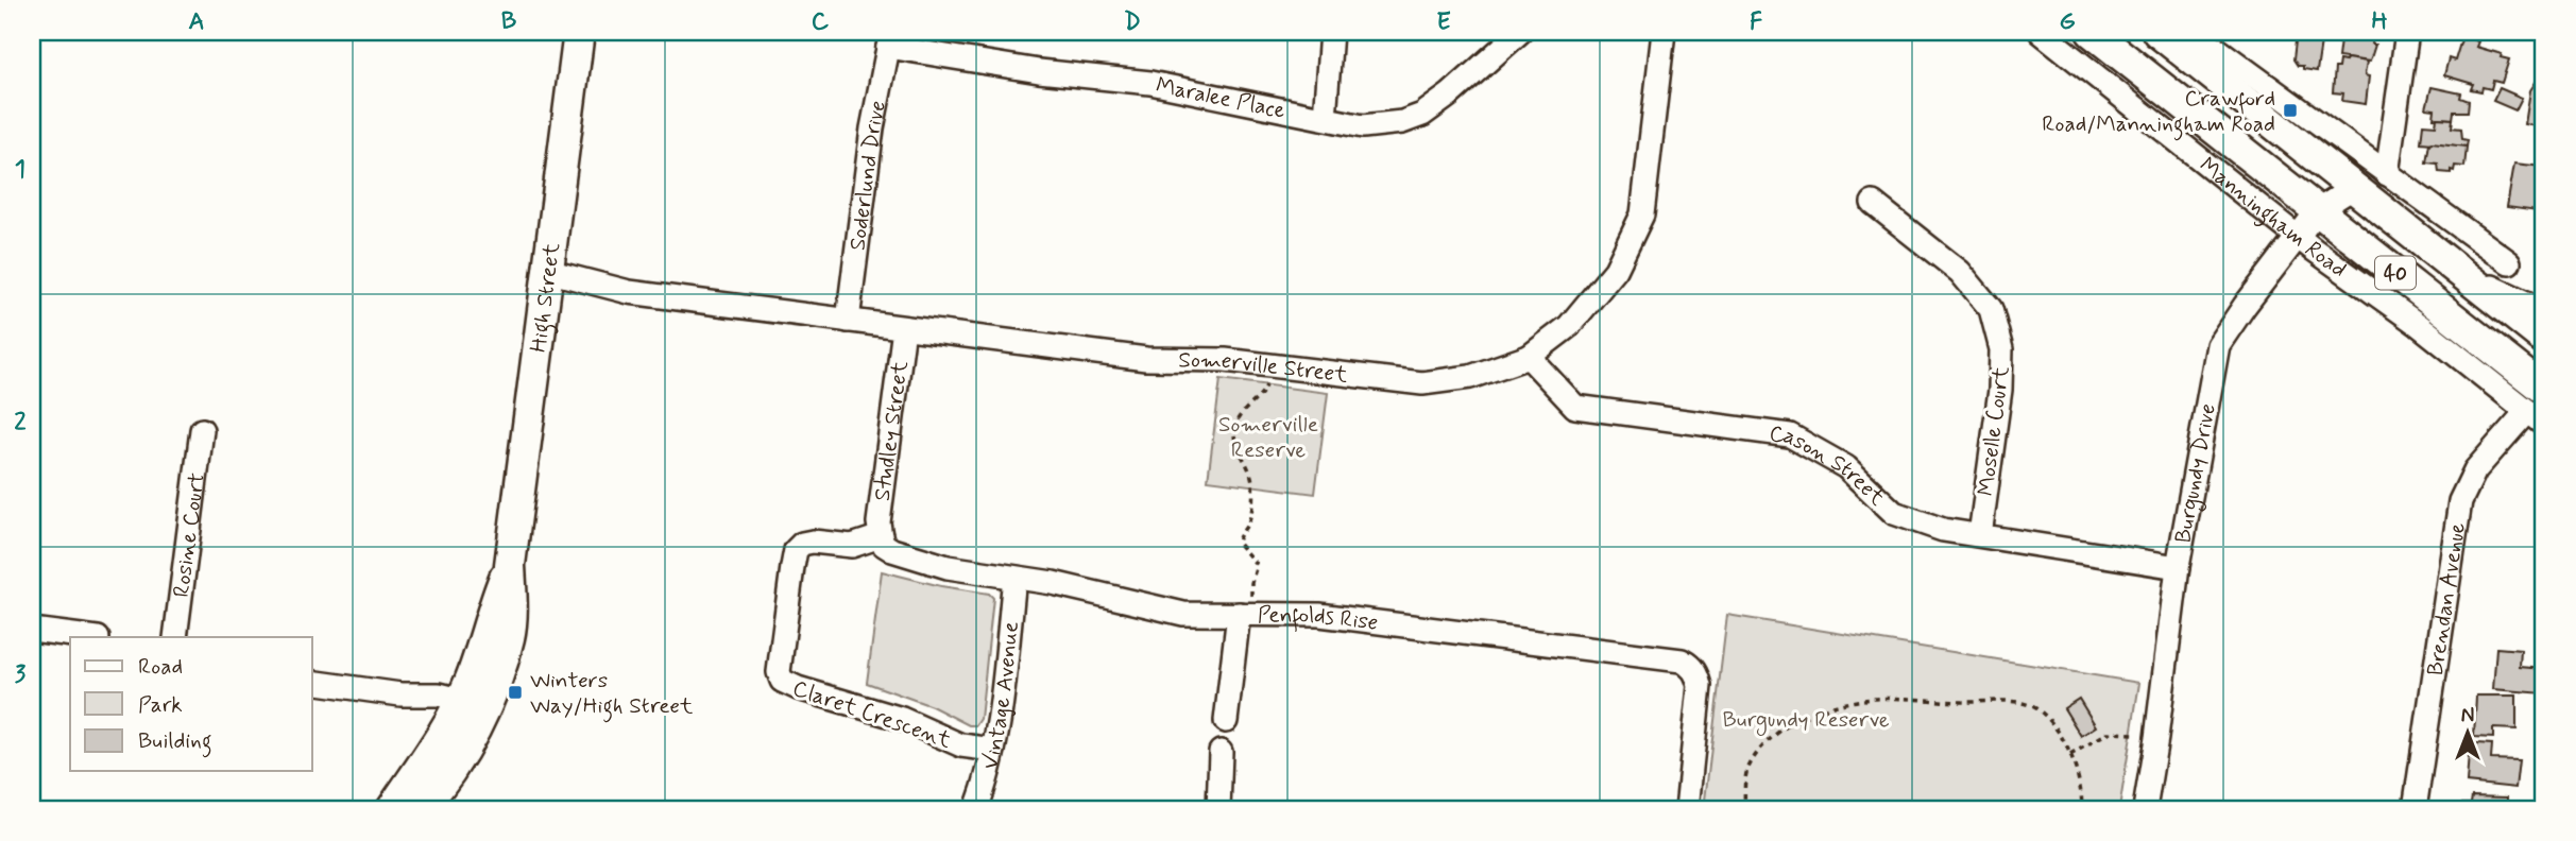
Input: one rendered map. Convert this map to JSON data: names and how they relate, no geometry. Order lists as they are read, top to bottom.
{
  "streets": {
    "main road": ["Manningham Road", "40", "High Street"],
    "street": [
      "Maralee Place",
      "Soderlund Drive",
      "Somerville Street",
      "Moselle Court",
      "Studley Street",
      "Cason Street",
      "Burgundy Drive",
      "Rosine Court",
      "Brendan Avenue",
      "Penfolds Rise",
      "Vintage Avenue",
      "Claret Crescent"
    ]
  },
  "crossings": [
    ["Maralee Place", "Soderlund Drive"],
    ["Soderlund Drive", "Somerville Street"],
    ["Manningham Road", "Burgundy Drive"],
    ["Manningham Road", "Brendan Avenue"],
    ["40", "Burgundy Drive"],
    ["High Street", "Somerville Street"],
    ["Somerville Street", "Studley Street"],
    ["Somerville Street", "Cason Street"],
    ["Moselle Court", "Cason Street"],
    ["Studley Street", "Penfolds Rise"],
    ["Studley Street", "Claret Crescent"],
    ["Cason Street", "Burgundy Drive"],
    ["Penfolds Rise", "Vintage Avenue"],
    ["Penfolds Rise", "Claret Crescent"],
    ["Vintage Avenue", "Claret Crescent"]
  ],
  "parks": ["Somerville Reserve", "Burgundy Reserve"],
  "places": {
    "transit": ["Crawford Road/Manningham Road", "Winters Way/High Street"]
  },
  "legend": ["Road", "Park", "Building"],
  "north": "top",
  "grid": {
    "columns": [
      "A",
      "B",
      "C",
      "D",
      "E",
      "F",
      "G",
      "H"
    ],
    "rows": ["1", "2", "3"]
  }
}
